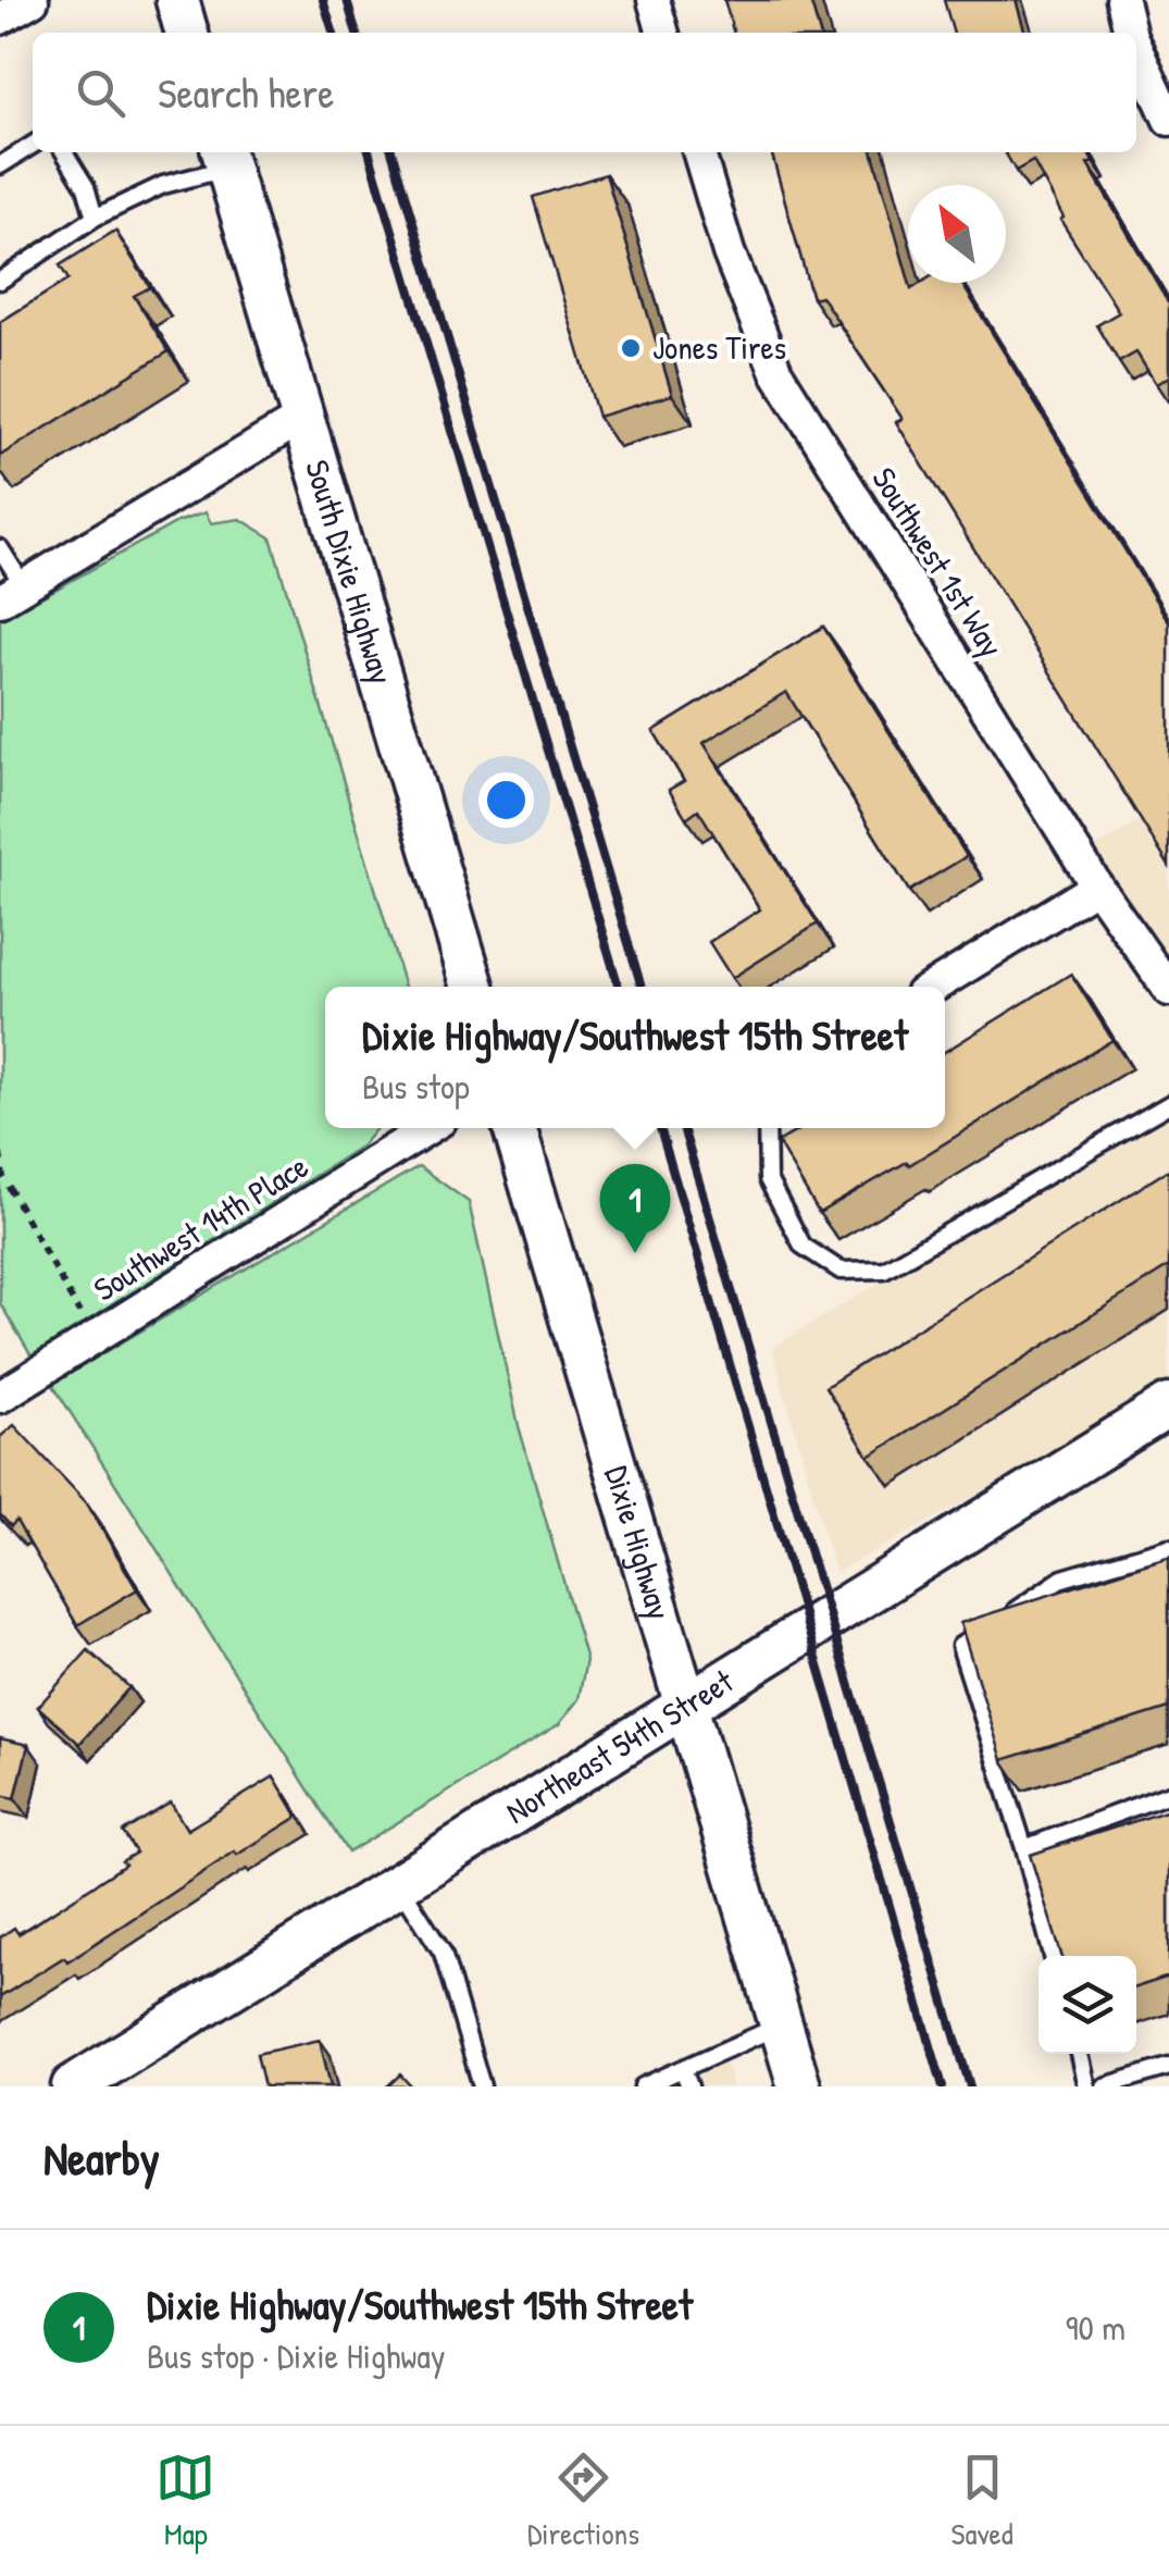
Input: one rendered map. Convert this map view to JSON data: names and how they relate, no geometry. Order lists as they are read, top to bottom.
{
  "streets": {
    "main road": ["South Dixie Highway", "Dixie Highway", "Northeast 54th Street"],
    "street": ["Southwest 1st Way", "Southwest 14th Place"]
  },
  "crossings": [
    ["Dixie Highway", "Northeast 54th Street"]
  ],
  "places": ["Jones Tires"],
  "north": "top left",
  "page": {
    "search": "Search here",
    "popup": ["Dixie Highway/Southwest 15th Street", "Bus stop"],
    "pins": "1",
    "heading": "Nearby",
    "list": [
      {
        "mark": "1",
        "name": "Dixie Highway/Southwest 15th Street",
        "note": "Bus stop · Dixie Highway",
        "value": "90 m"
      }
    ],
    "nav": ["Map", "Directions", "Saved"]
  }
}
